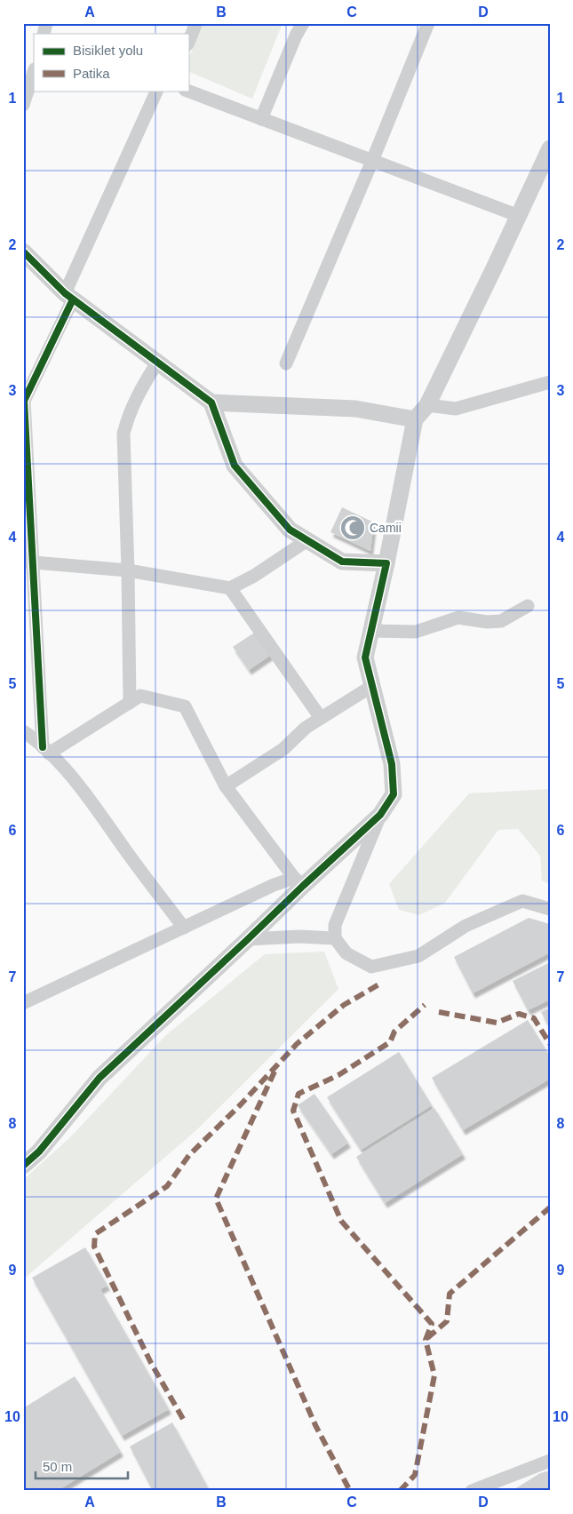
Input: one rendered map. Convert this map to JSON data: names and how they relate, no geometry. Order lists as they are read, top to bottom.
{
  "places": {
    "mosque": ["Camii"]
  },
  "legend": ["Bisiklet yolu", "Patika"],
  "scale_bar": "50 m",
  "grid": {
    "columns": [
      "A",
      "B",
      "C",
      "D"
    ],
    "rows": [
      "1",
      "2",
      "3",
      "4",
      "5",
      "6",
      "7",
      "8",
      "9",
      "10"
    ]
  }
}
